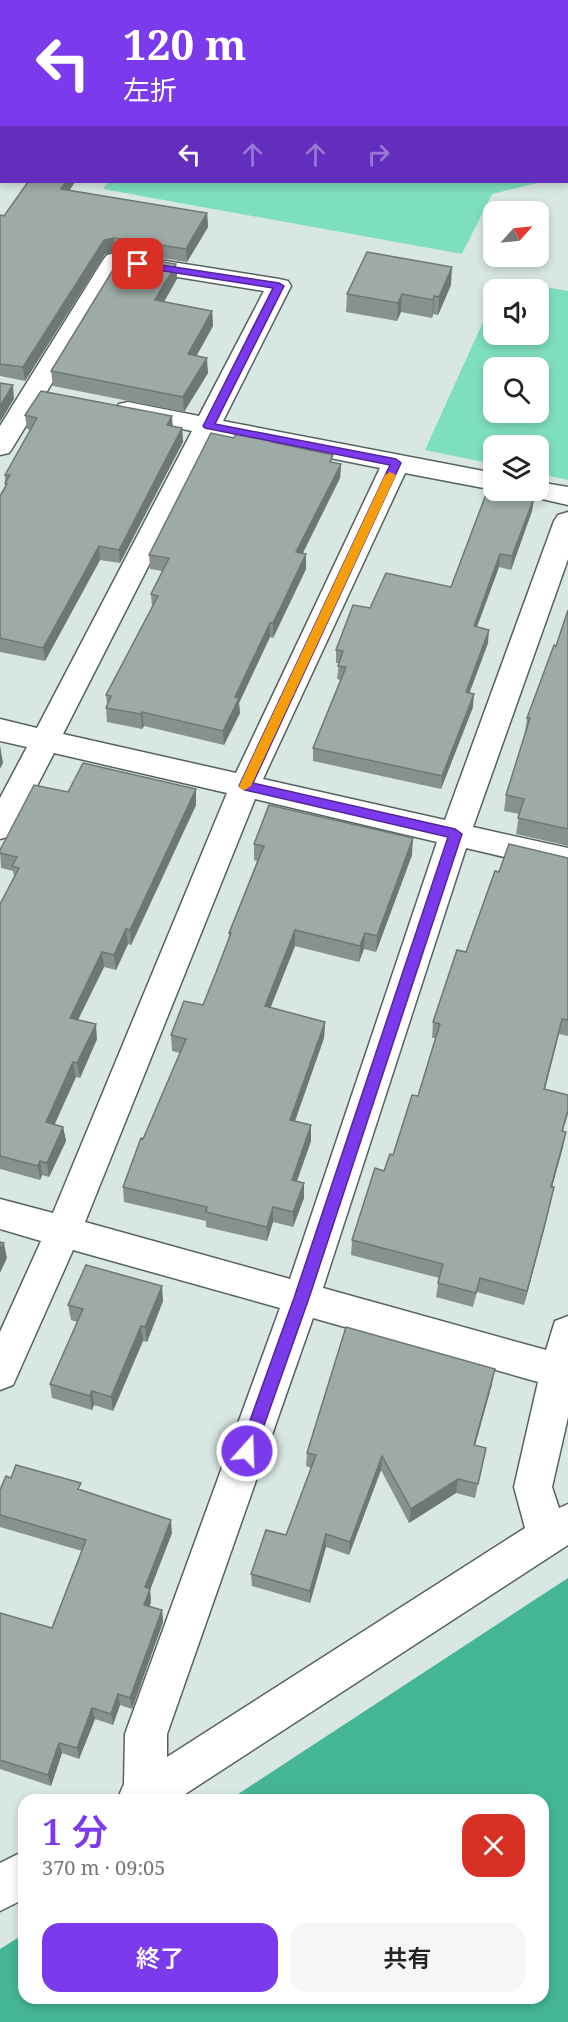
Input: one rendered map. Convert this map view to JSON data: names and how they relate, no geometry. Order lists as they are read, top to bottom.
{
  "north": "top right",
  "page": {
    "turn": ["120 m", "左折"],
    "heading": ["1 分", "370 m · 09:05"],
    "buttons": ["終了", "共有"]
  }
}
